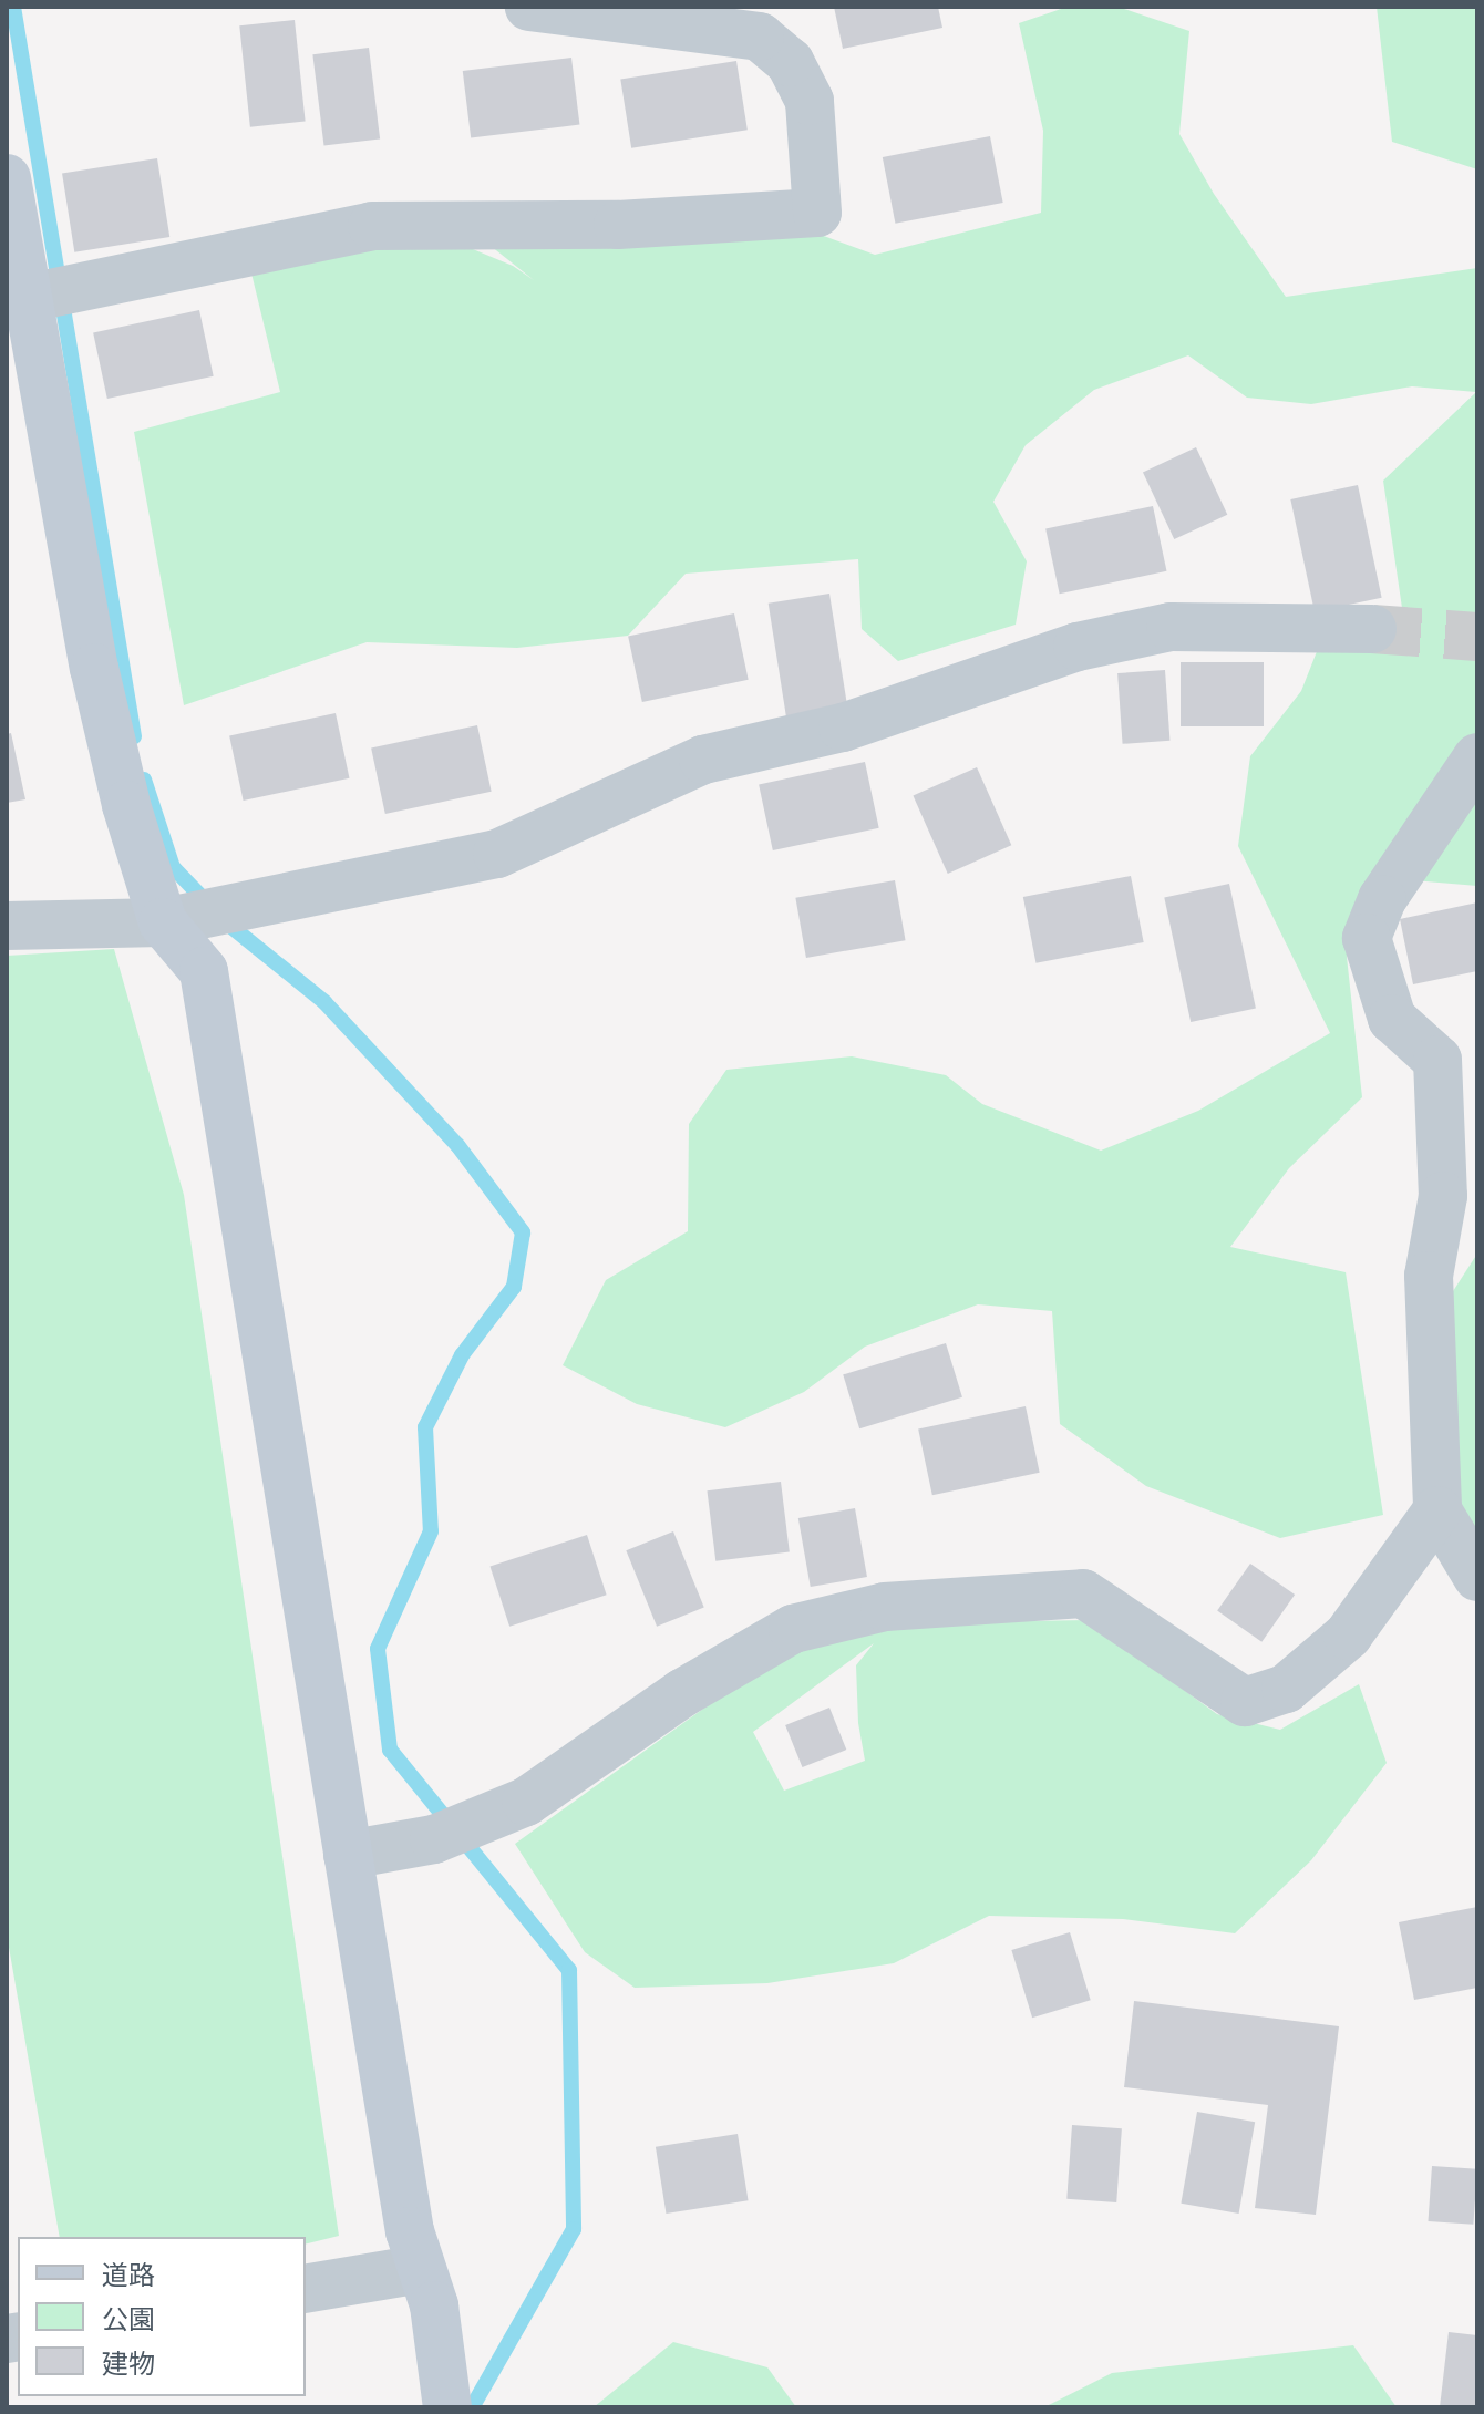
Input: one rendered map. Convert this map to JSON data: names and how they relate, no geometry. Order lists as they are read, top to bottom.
{
  "legend": ["道路", "公園", "建物"]
}
